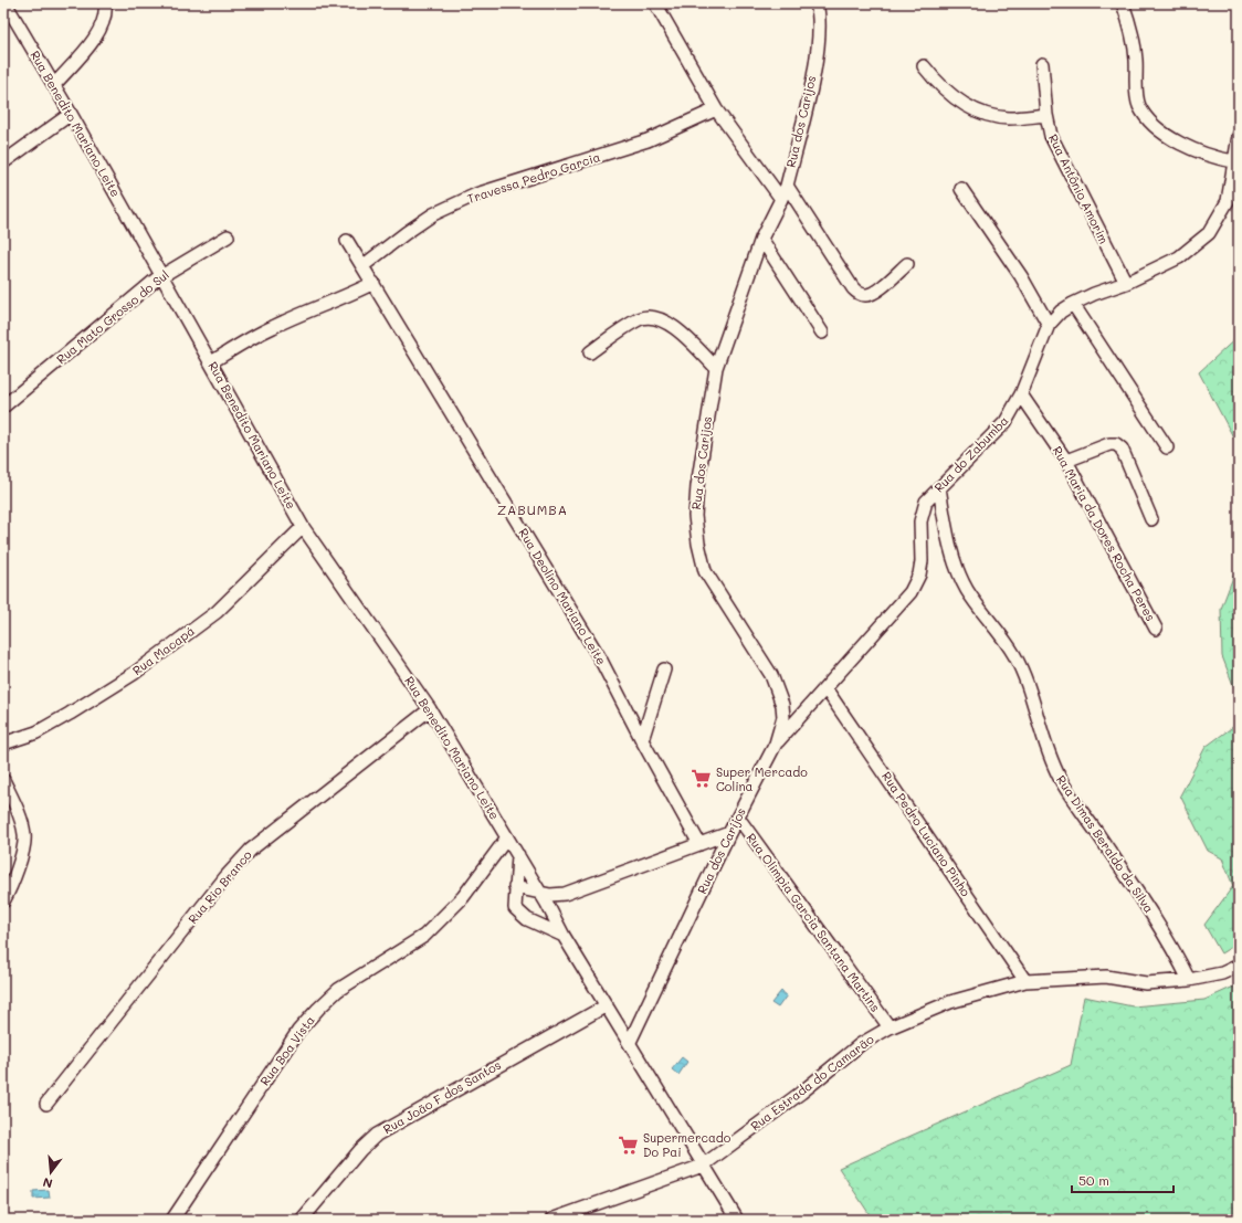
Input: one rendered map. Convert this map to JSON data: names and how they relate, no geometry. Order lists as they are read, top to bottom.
{
  "streets": {
    "street": [
      "Rua dos Carijos",
      "Rua Benedito Mariano Leite",
      "Travessa Pedro Garcia",
      "Rua Antônio Amorim",
      "Rua Mato Grosso do Sul",
      "Rua do Zabumba",
      "Rua Maria da Dores Rocha Peres",
      "Rua Deolino Mariano Leite",
      "Rua Macapá",
      "Rua Pedro Luciano Pinho",
      "Rua Dimas Beraldo da Silva",
      "Rua Rio Branco",
      "Rua Olimpia Garcia Santana Martins",
      "Rua Boa Vista",
      "Rua Estrada do Camarão",
      "Rua João F dos Santos"
    ]
  },
  "crossings": [
    ["Rua dos Carijos", "Rua Benedito Mariano Leite"],
    ["Rua dos Carijos", "Rua do Zabumba"],
    ["Rua dos Carijos", "Rua Olimpia Garcia Santana Martins"],
    ["Rua Benedito Mariano Leite", "Rua Mato Grosso do Sul"],
    ["Rua Benedito Mariano Leite", "Rua Macapá"],
    ["Rua Benedito Mariano Leite", "Rua Rio Branco"],
    ["Rua Benedito Mariano Leite", "Rua Boa Vista"],
    ["Rua Benedito Mariano Leite", "Rua Estrada do Camarão"],
    ["Rua Benedito Mariano Leite", "Rua João F dos Santos"],
    ["Travessa Pedro Garcia", "Rua Deolino Mariano Leite"],
    ["Rua Antônio Amorim", "Rua do Zabumba"],
    ["Rua do Zabumba", "Rua Maria da Dores Rocha Peres"],
    ["Rua do Zabumba", "Rua Pedro Luciano Pinho"],
    ["Rua do Zabumba", "Rua Dimas Beraldo da Silva"],
    ["Rua Pedro Luciano Pinho", "Rua Estrada do Camarão"],
    ["Rua Dimas Beraldo da Silva", "Rua Estrada do Camarão"],
    ["Rua Olimpia Garcia Santana Martins", "Rua Estrada do Camarão"]
  ],
  "districts": ["ZABUMBA"],
  "places": {
    "supermarket": ["Super Mercado Colina", "Supermercado Do Pai"]
  },
  "scale_bar": "50 m",
  "north": "bottom"
}
